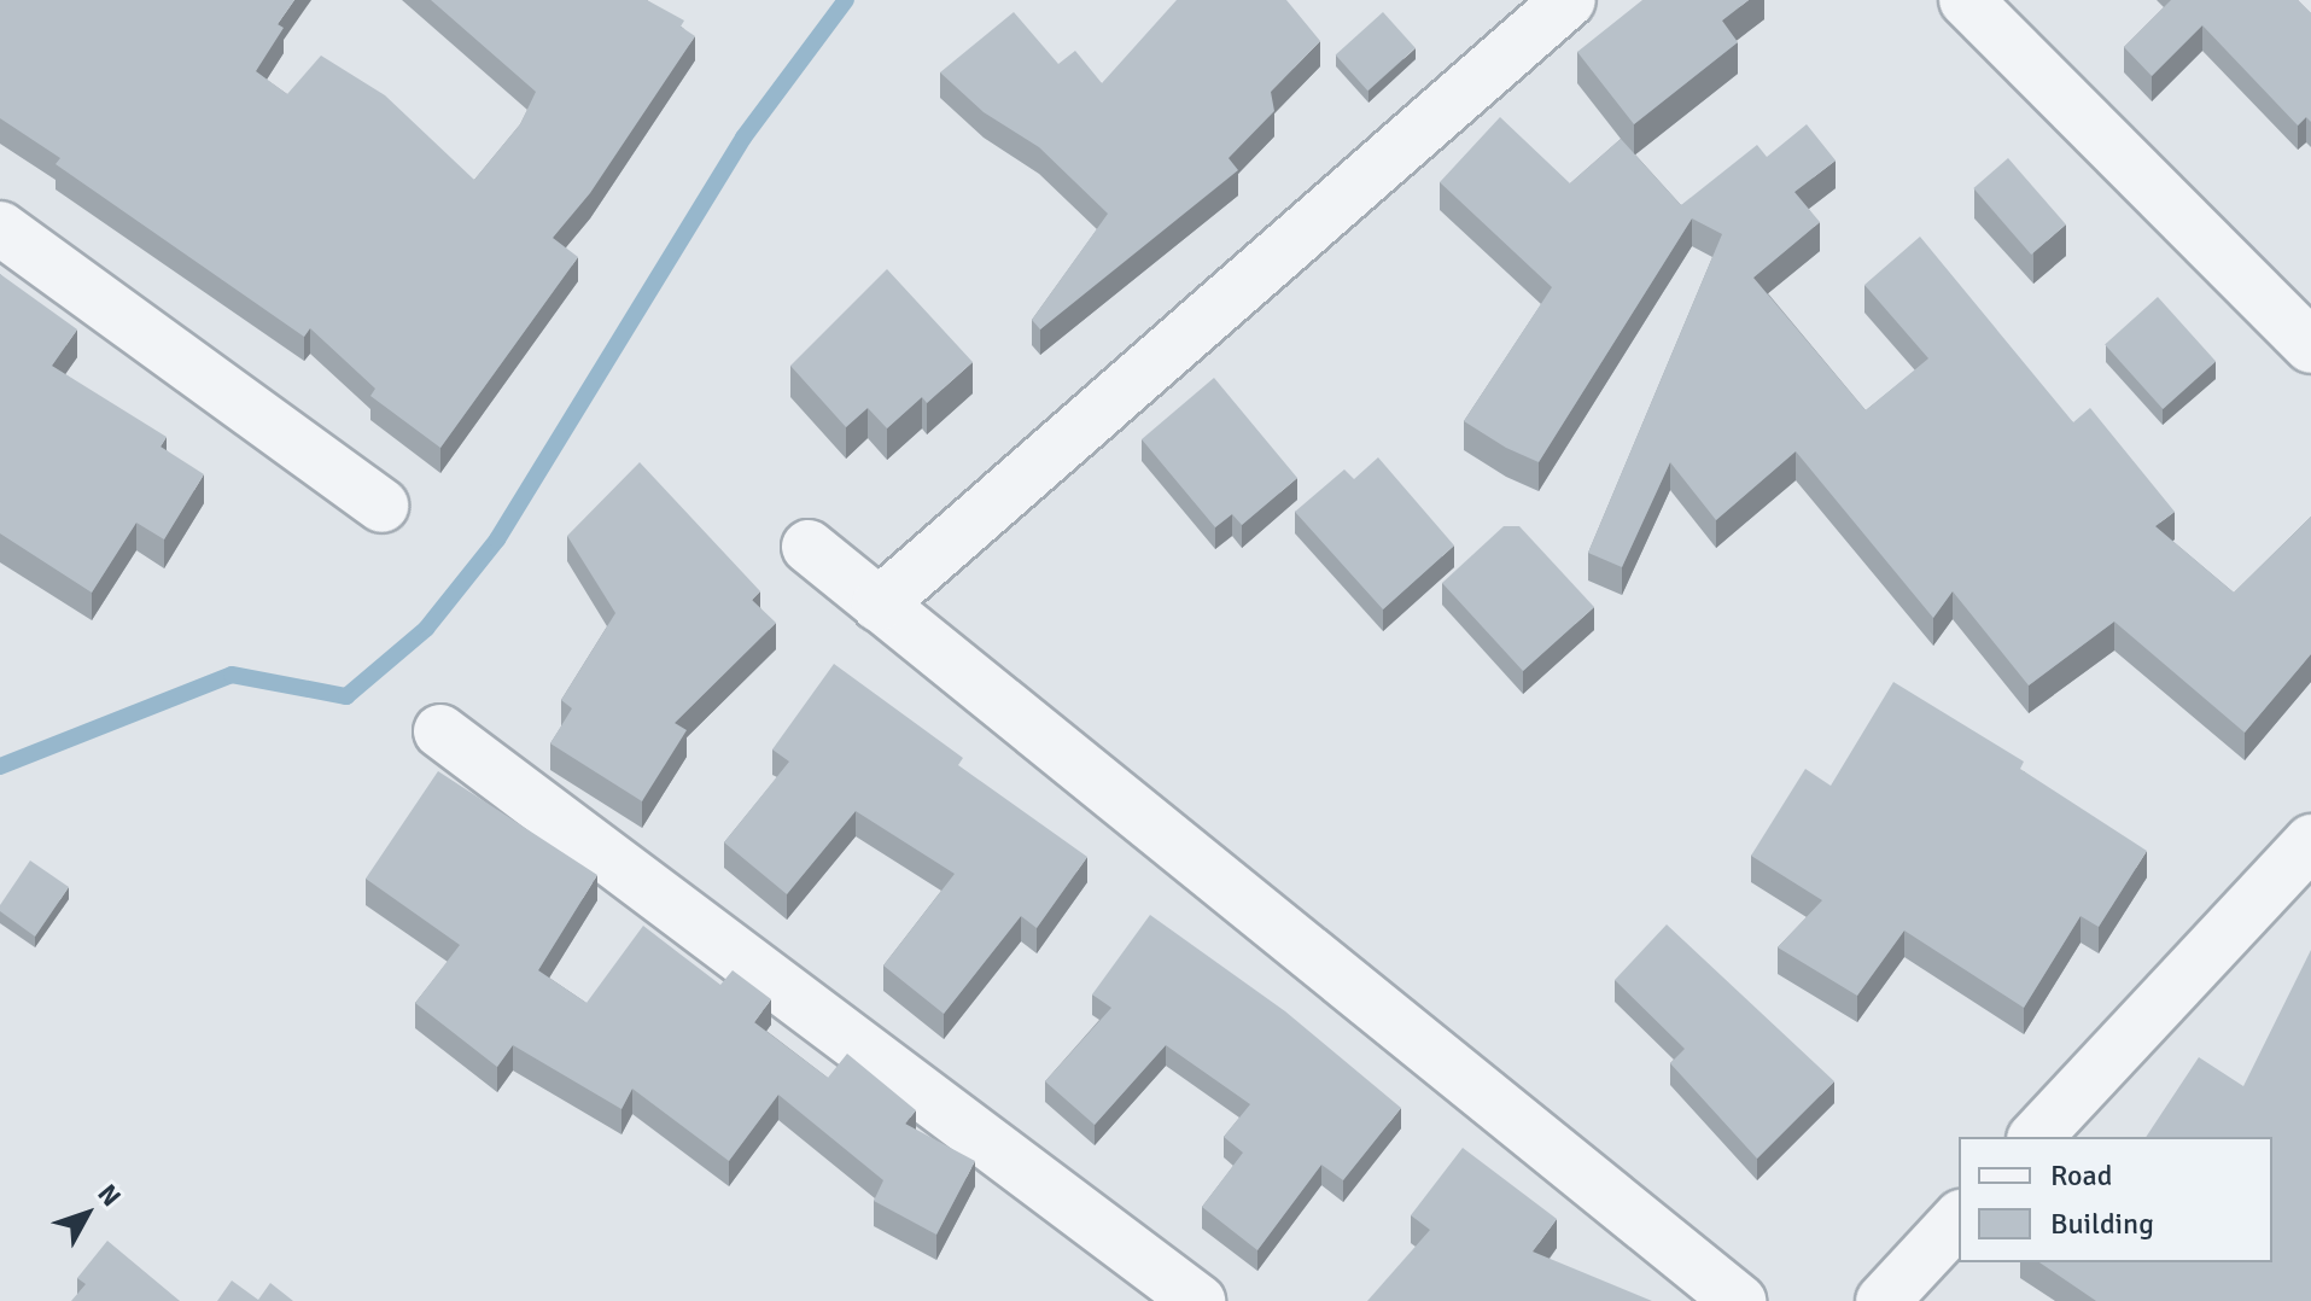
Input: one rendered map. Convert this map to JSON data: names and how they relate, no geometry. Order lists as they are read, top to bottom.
{
  "legend": ["Road", "Building"],
  "north": "top right"
}
